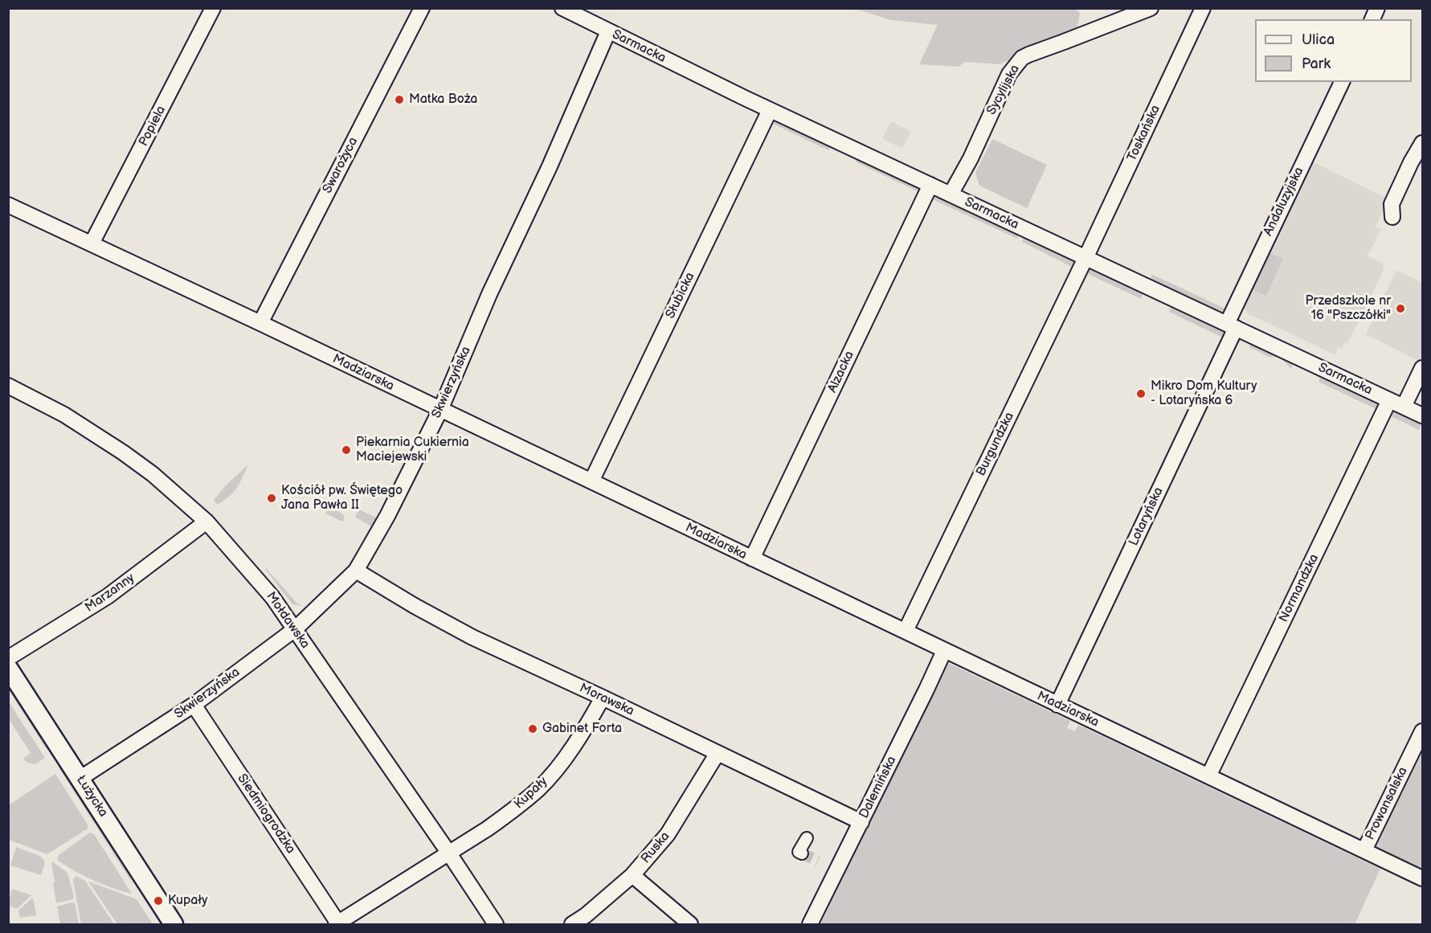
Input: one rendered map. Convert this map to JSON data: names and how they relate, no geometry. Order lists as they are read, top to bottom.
{
  "streets": {
    "street": [
      "Sarmacka",
      "Sycylijska",
      "Popiela",
      "Toskańska",
      "Swarożyca",
      "Andaluzyjska",
      "Słubicka",
      "Alzacka",
      "Madziarska",
      "Skwierzyńska",
      "Burgundzka",
      "Lotaryńska",
      "Normandzka",
      "Marzanny",
      "Mołdawska",
      "Morawska",
      "Dalemińska",
      "Kupały",
      "Łużycka",
      "Prowansalska",
      "Siedmiogrodzka",
      "Ruska"
    ]
  },
  "crossings": [
    ["Sarmacka", "Sycylijska"],
    ["Sarmacka", "Toskańska"],
    ["Sarmacka", "Andaluzyjska"],
    ["Sarmacka", "Słubicka"],
    ["Sarmacka", "Alzacka"],
    ["Sarmacka", "Skwierzyńska"],
    ["Sarmacka", "Burgundzka"],
    ["Sarmacka", "Lotaryńska"],
    ["Sarmacka", "Normandzka"],
    ["Popiela", "Madziarska"],
    ["Toskańska", "Burgundzka"],
    ["Swarożyca", "Madziarska"],
    ["Andaluzyjska", "Lotaryńska"],
    ["Słubicka", "Madziarska"],
    ["Alzacka", "Madziarska"],
    ["Madziarska", "Skwierzyńska"],
    ["Madziarska", "Burgundzka"],
    ["Madziarska", "Lotaryńska"],
    ["Madziarska", "Normandzka"],
    ["Madziarska", "Dalemińska"],
    ["Madziarska", "Prowansalska"],
    ["Skwierzyńska", "Mołdawska"],
    ["Skwierzyńska", "Morawska"],
    ["Skwierzyńska", "Łużycka"],
    ["Skwierzyńska", "Siedmiogrodzka"],
    ["Marzanny", "Mołdawska"],
    ["Mołdawska", "Kupały"],
    ["Morawska", "Dalemińska"],
    ["Morawska", "Kupały"],
    ["Morawska", "Ruska"],
    ["Kupały", "Siedmiogrodzka"]
  ],
  "places": [
    "Matka Boża",
    "Przedszkole nr 16 \"Pszczółki\"",
    "Mikro Dom Kultury - Lotaryńska 6",
    "Piekarnia Cukiernia Maciejewski",
    "Kościół pw. Świętego Jana Pawła II",
    "Gabinet Forta",
    "Kupały"
  ],
  "legend": ["Ulica", "Park"]
}
